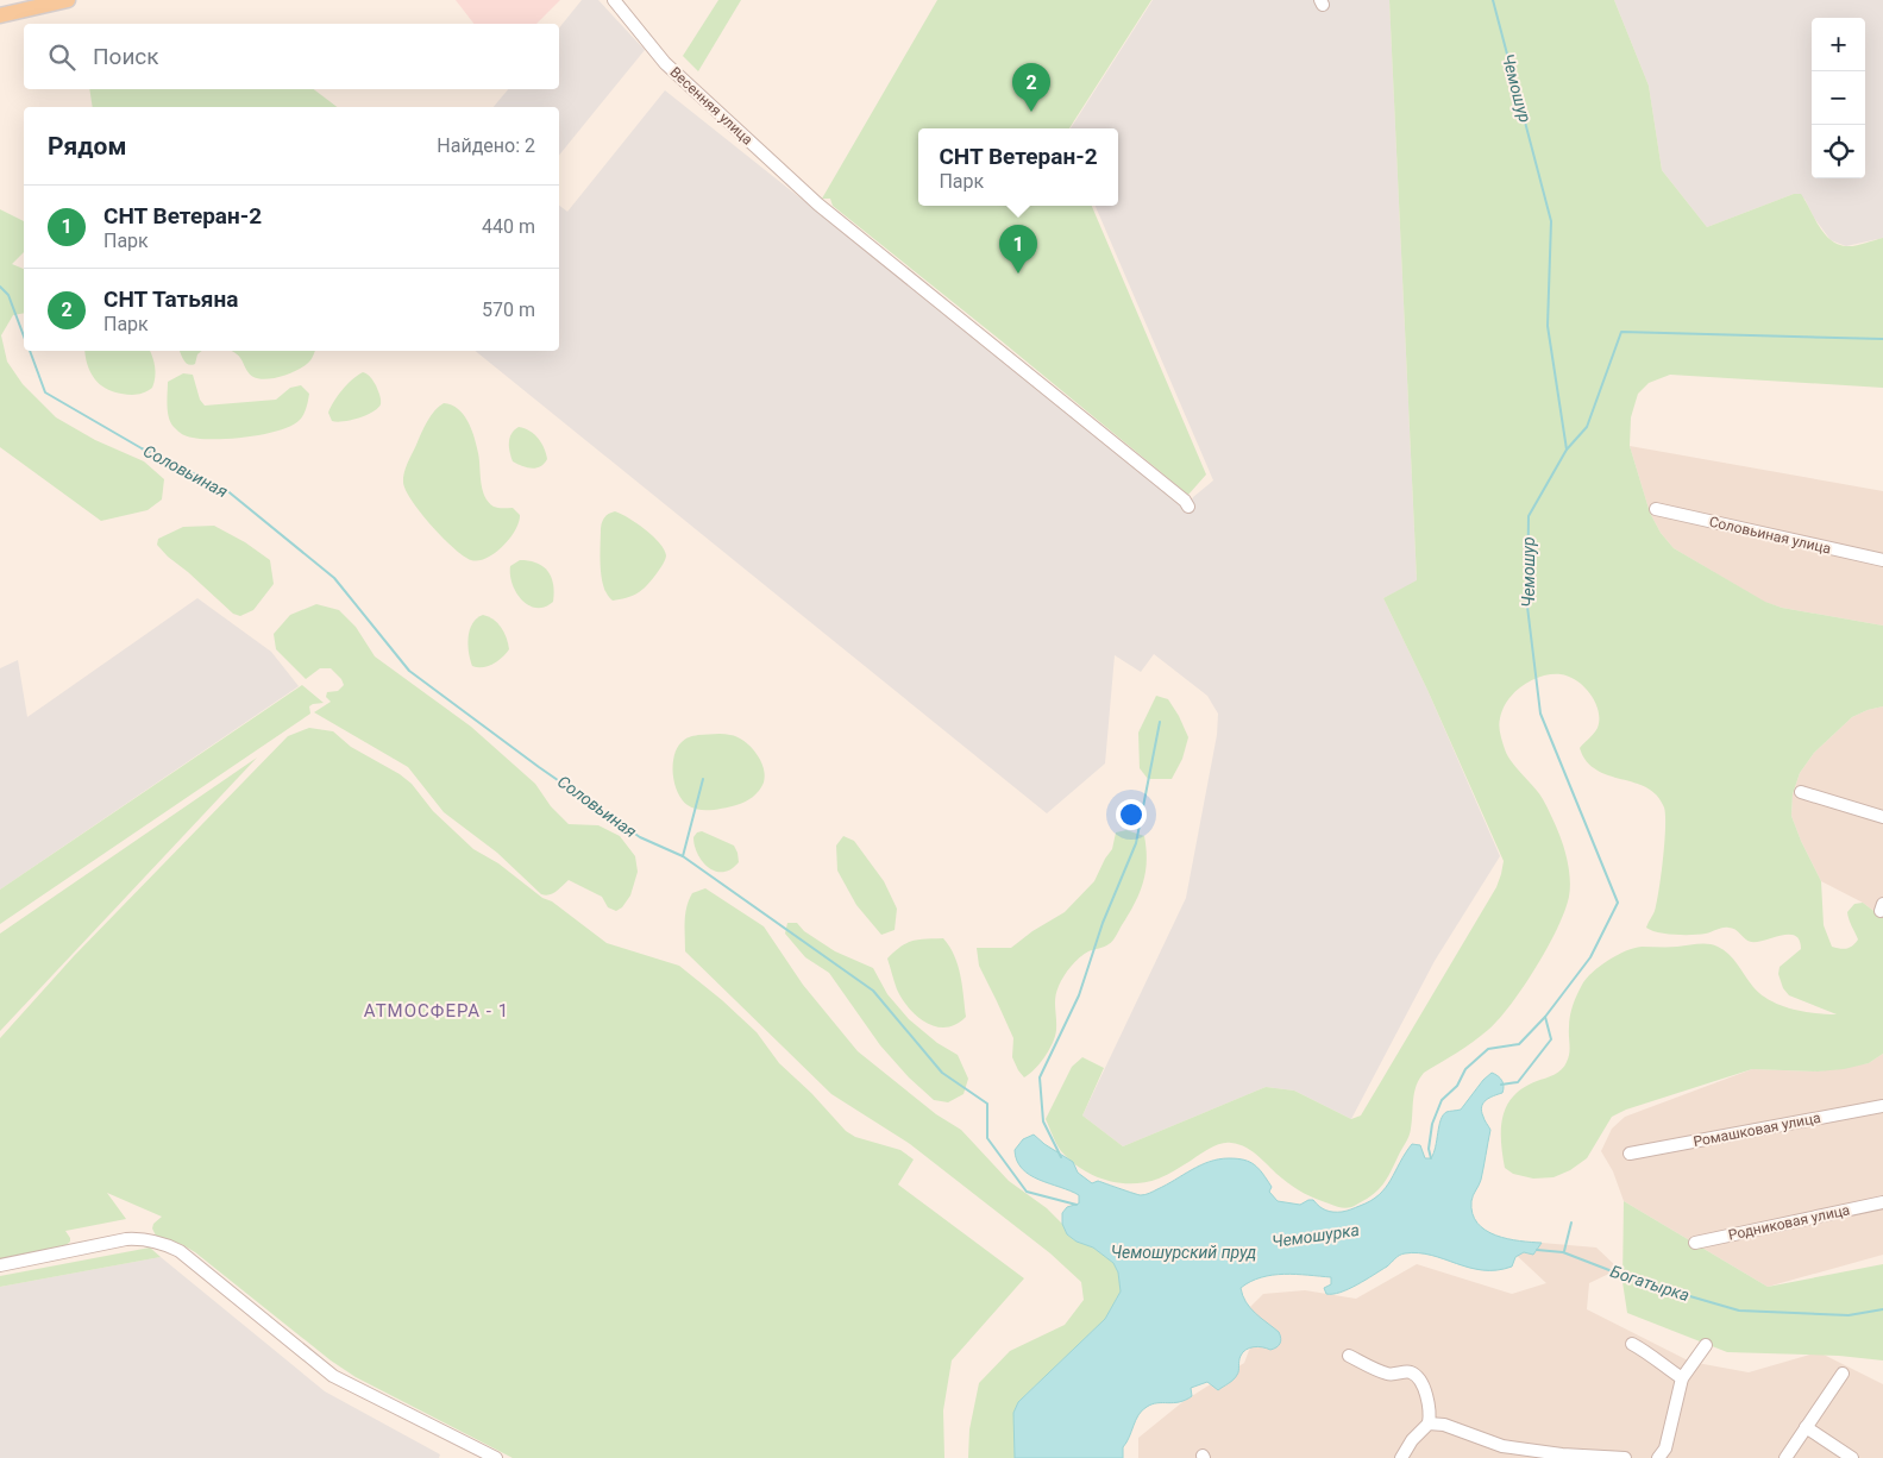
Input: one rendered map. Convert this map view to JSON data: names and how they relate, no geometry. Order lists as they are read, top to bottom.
{
  "streets": {
    "street": [
      "Весенняя улица",
      "Соловьиная улица",
      "Ромашковая улица",
      "Родниковая улица"
    ]
  },
  "districts": ["АТМОСФЕРА - 1"],
  "water": [
    "Чемошур",
    "Соловьиная",
    "Чемошурка",
    "Чемошурский пруд",
    "Богатырка"
  ],
  "page": {
    "map_buttons": ["+", "−"],
    "search": "Поиск",
    "pins": ["2", "1"],
    "heading": ["Рядом", "Найдено: 2"],
    "popup": ["СНТ Ветеран-2", "Парк"],
    "list": [
      {
        "mark": "1",
        "name": "СНТ Ветеран-2",
        "note": "Парк",
        "value": "440 m"
      },
      {
        "mark": "2",
        "name": "СНТ Татьяна",
        "note": "Парк",
        "value": "570 m"
      }
    ]
  }
}
